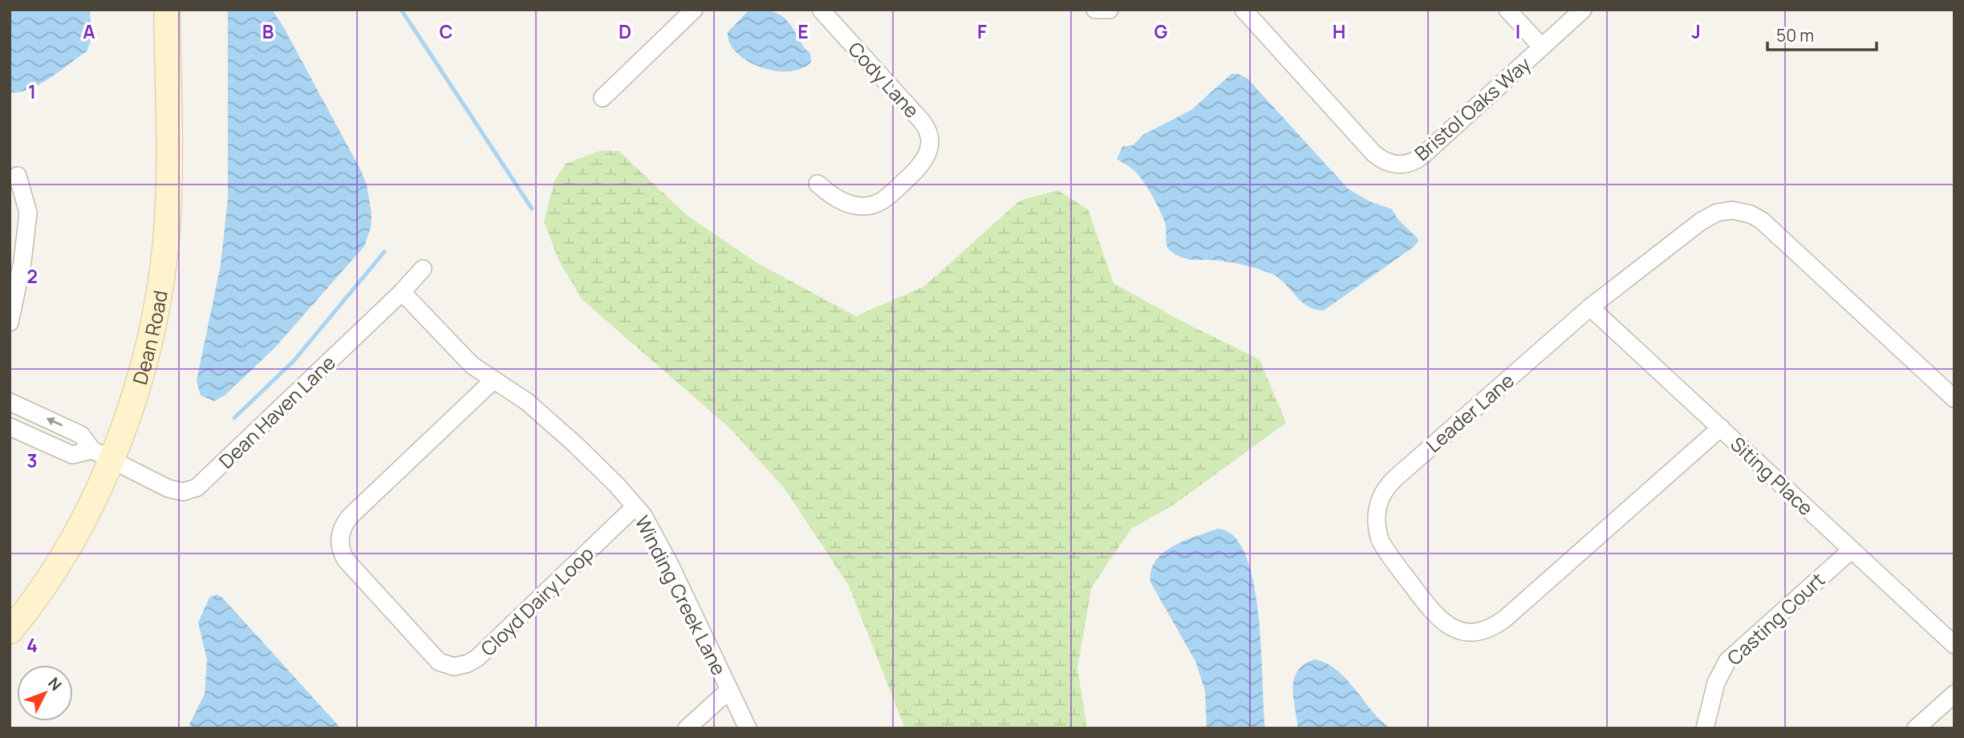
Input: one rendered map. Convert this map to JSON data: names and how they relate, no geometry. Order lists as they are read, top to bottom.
{
  "streets": {
    "street": [
      "Cody Lane",
      "Bristol Oaks Way",
      "Dean Road",
      "Dean Haven Lane",
      "Leader Lane",
      "Siting Place",
      "Winding Creek Lane",
      "Cloyd Dairy Loop",
      "Casting Court"
    ]
  },
  "crossings": [
    ["Dean Road", "Dean Haven Lane"],
    ["Dean Haven Lane", "Winding Creek Lane"],
    ["Leader Lane", "Siting Place"],
    ["Siting Place", "Casting Court"],
    ["Winding Creek Lane", "Cloyd Dairy Loop"]
  ],
  "scale_bar": "50 m",
  "north": "top right",
  "grid": {
    "columns": [
      "A",
      "B",
      "C",
      "D",
      "E",
      "F",
      "G",
      "H",
      "I",
      "J"
    ],
    "rows": [
      "1",
      "2",
      "3",
      "4"
    ]
  }
}
